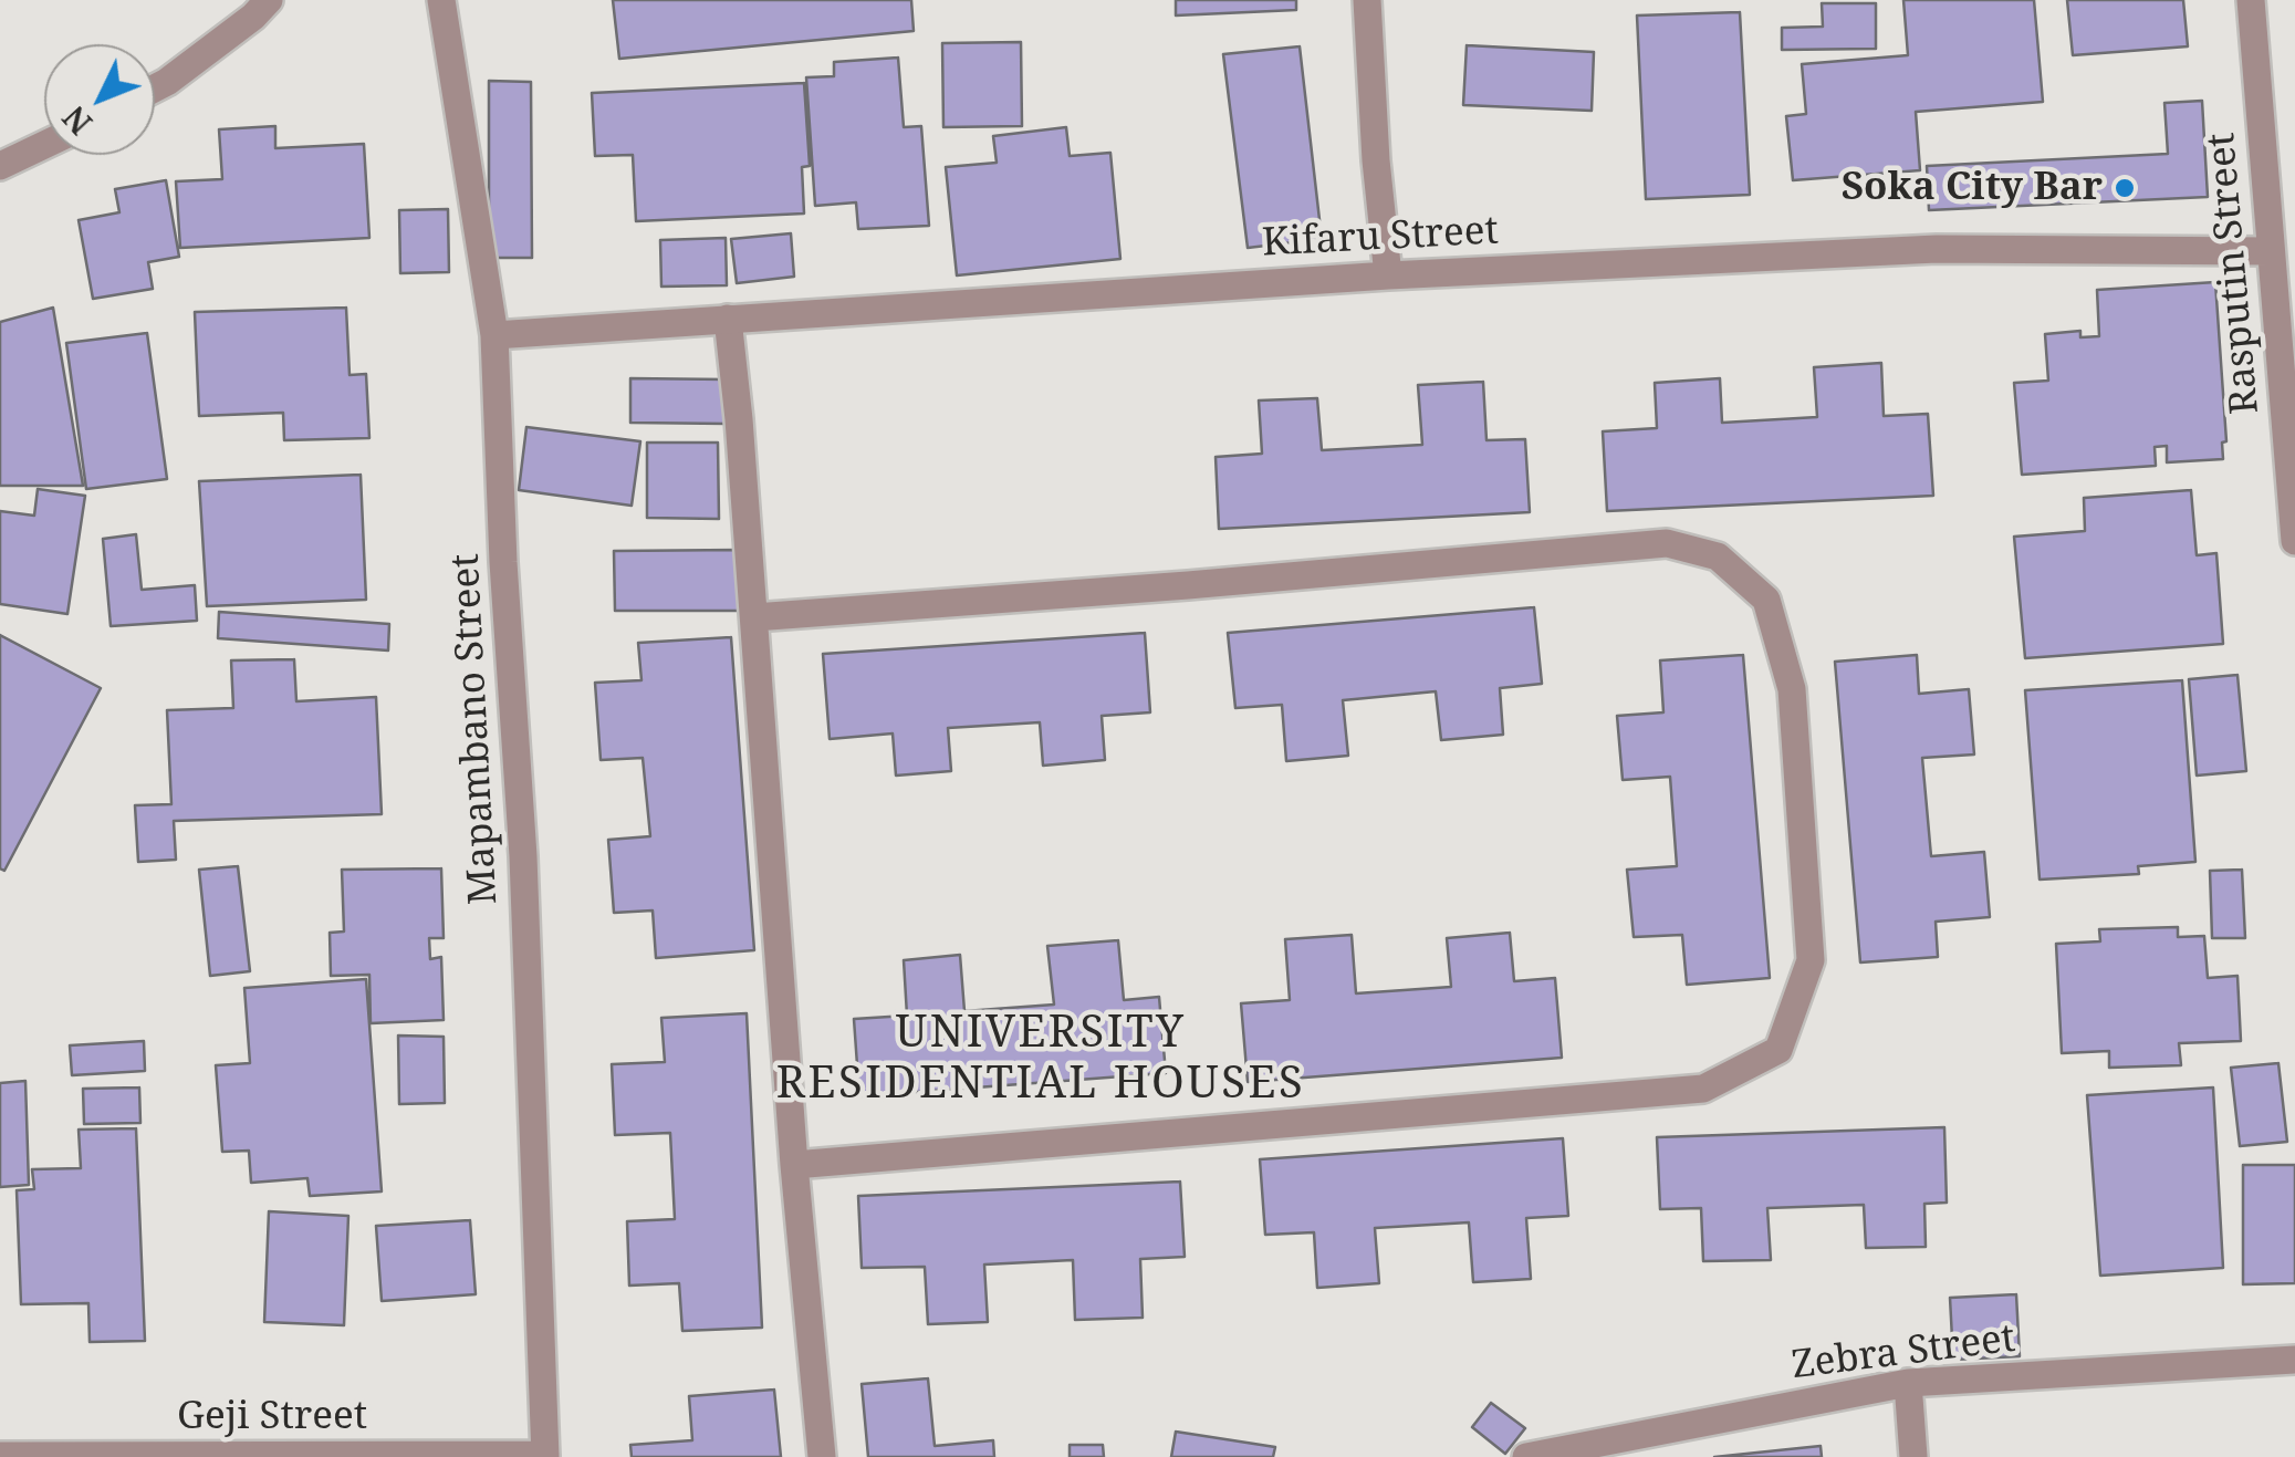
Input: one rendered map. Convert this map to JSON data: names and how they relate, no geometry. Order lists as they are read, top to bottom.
{
  "streets": {
    "street": [
      "Kifaru Street",
      "Rasputin Street",
      "Mapambano Street",
      "Zebra Street",
      "Geji Street"
    ]
  },
  "crossings": [
    ["Kifaru Street", "Rasputin Street"],
    ["Kifaru Street", "Mapambano Street"],
    ["Mapambano Street", "Geji Street"]
  ],
  "districts": ["UNIVERSITY RESIDENTIAL HOUSES"],
  "places": ["Soka City Bar"],
  "north": "bottom left"
}
